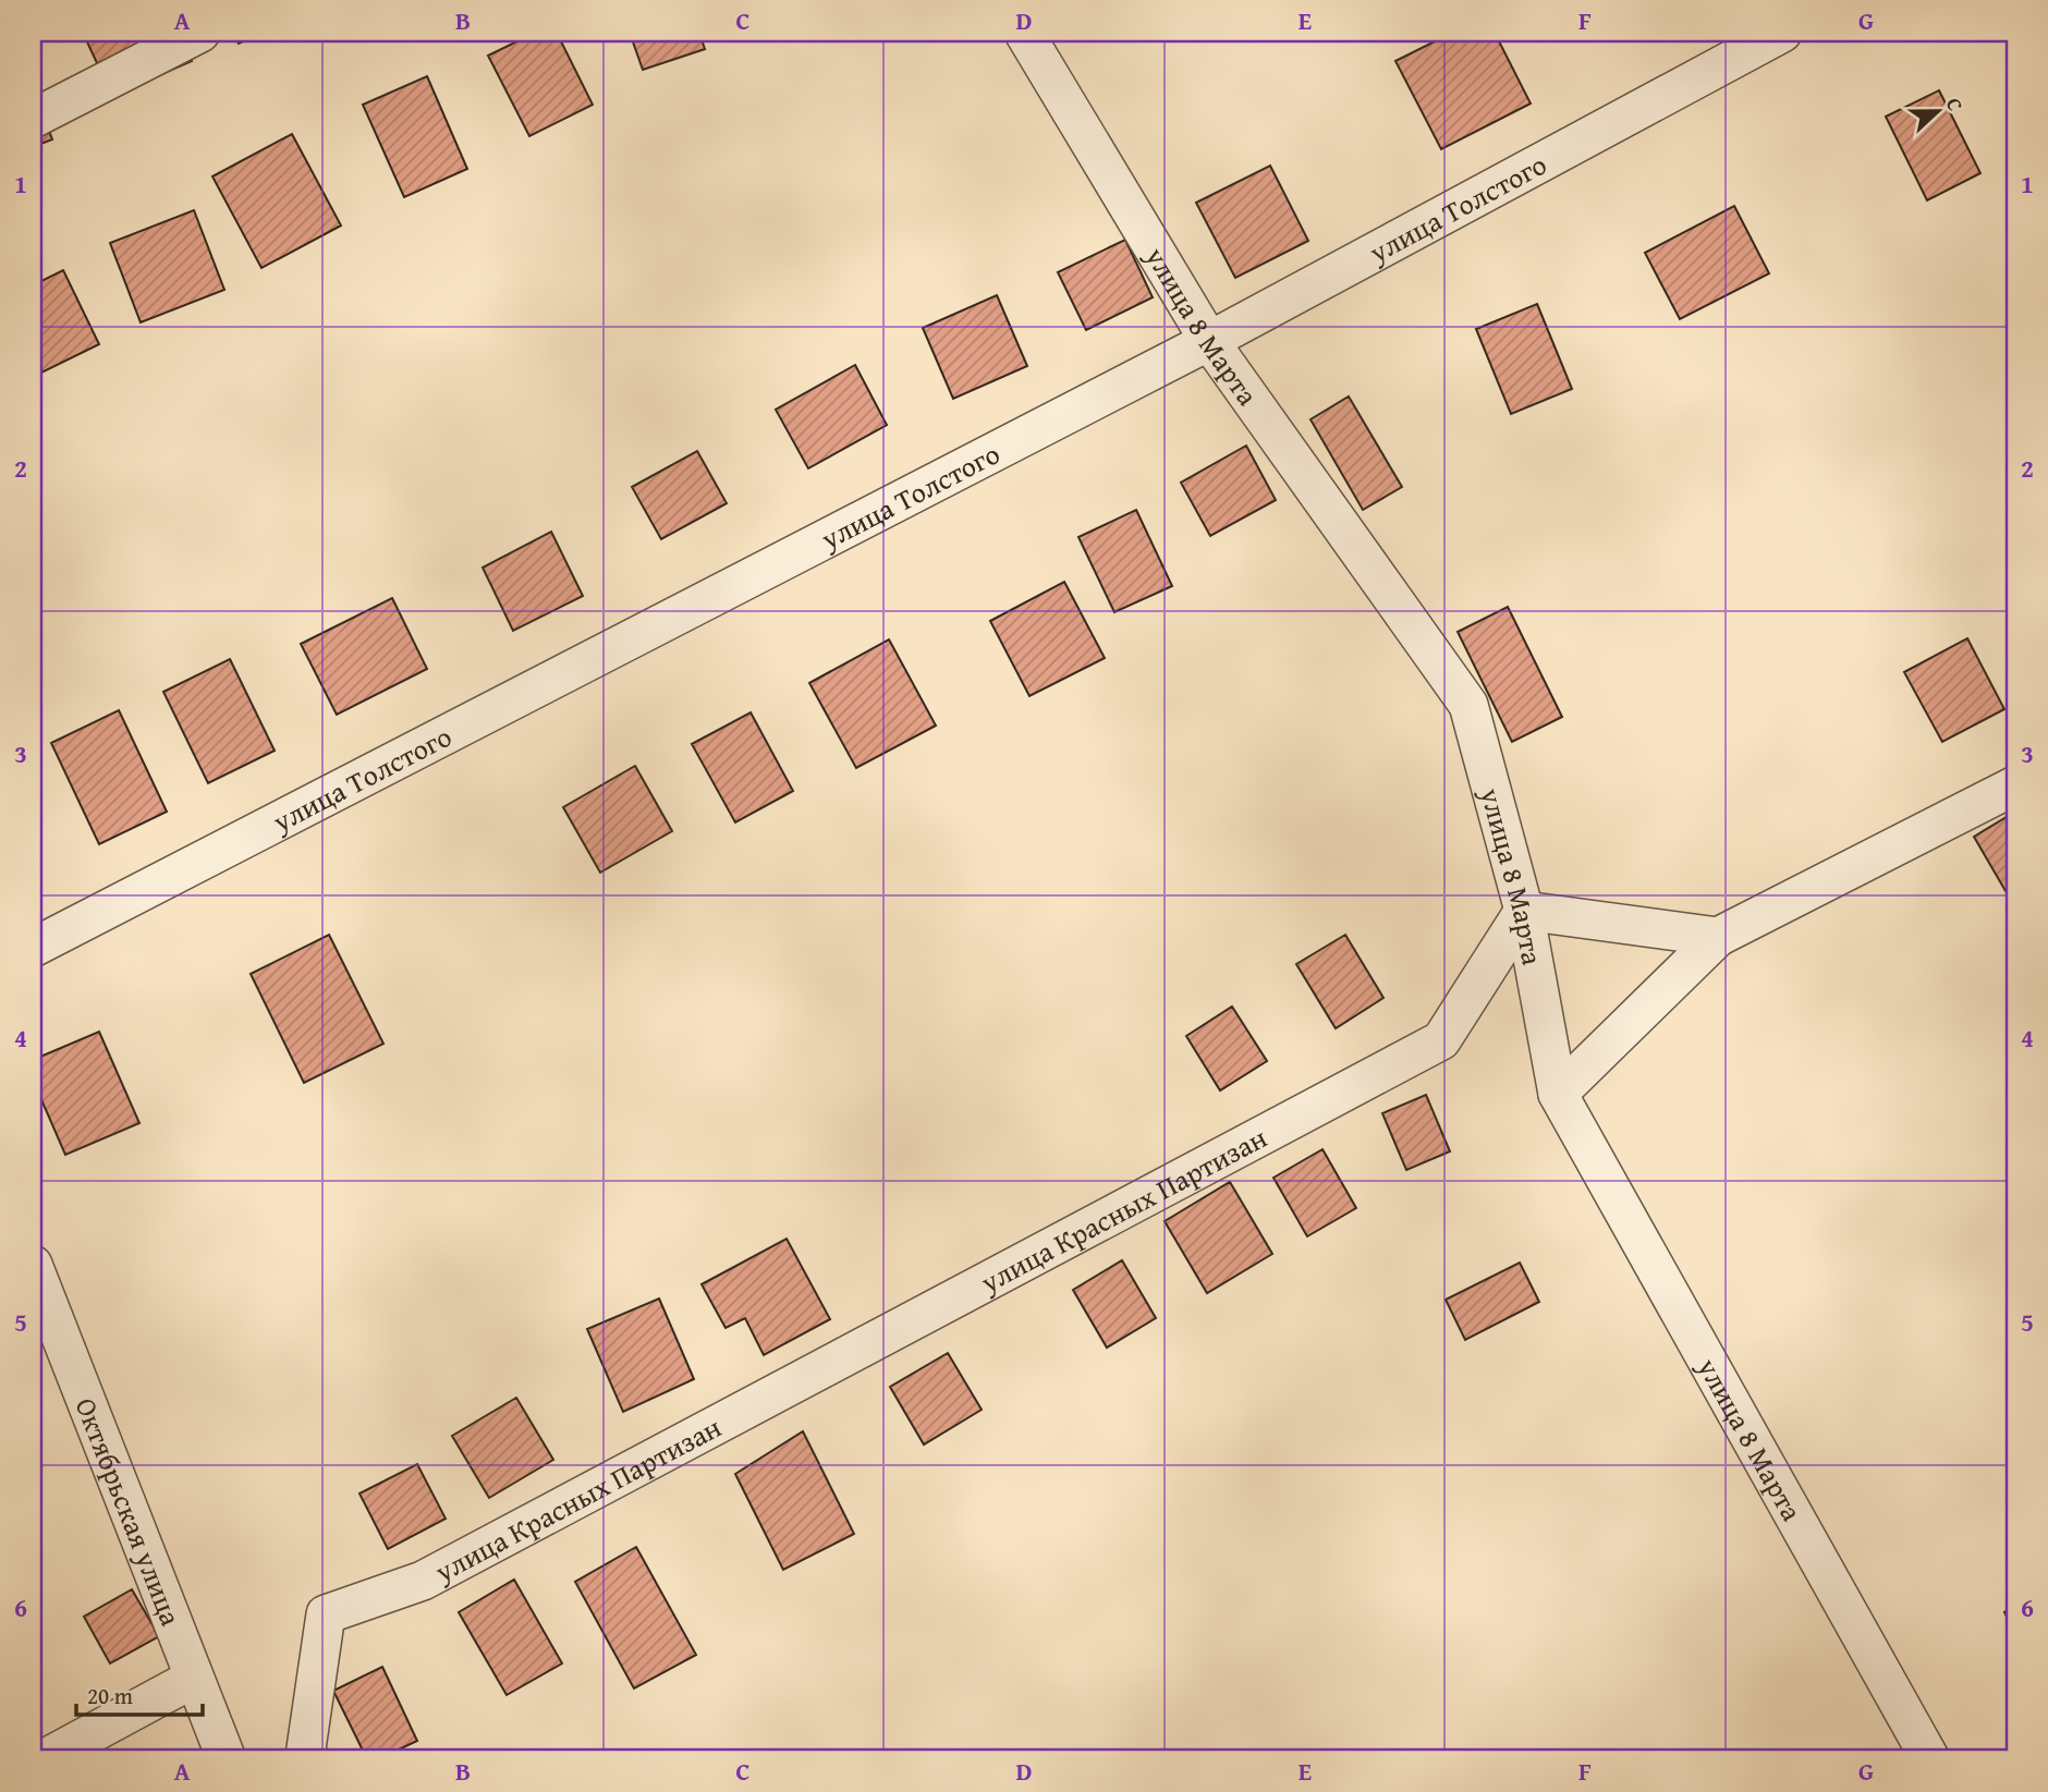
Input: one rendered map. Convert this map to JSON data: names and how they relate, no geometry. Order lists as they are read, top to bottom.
{
  "streets": {
    "street": [
      "улица Толстого",
      "улица 8 Марта",
      "улица Красных Партизан",
      "Октябрьская улица"
    ]
  },
  "crossings": [
    ["улица Толстого", "улица 8 Марта"],
    ["улица 8 Марта", "улица Красных Партизан"]
  ],
  "scale_bar": "20 m",
  "north": "right",
  "grid": {
    "columns": [
      "A",
      "B",
      "C",
      "D",
      "E",
      "F",
      "G"
    ],
    "rows": [
      "1",
      "2",
      "3",
      "4",
      "5",
      "6"
    ]
  }
}
